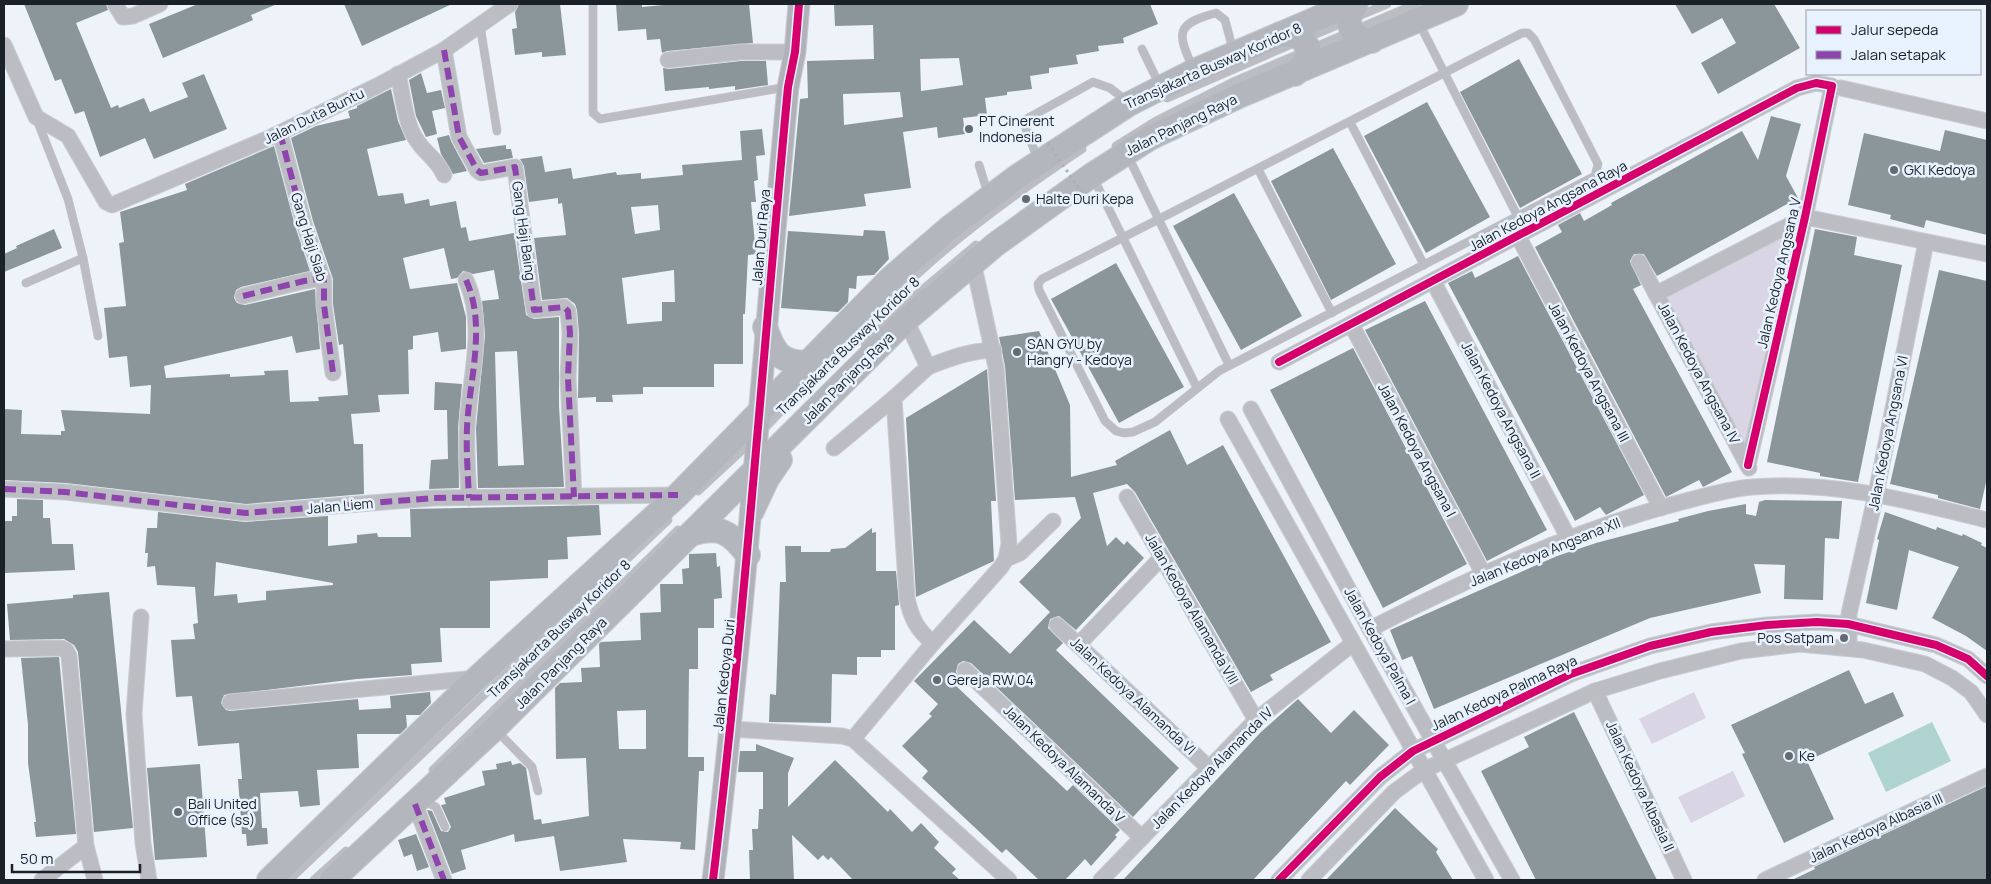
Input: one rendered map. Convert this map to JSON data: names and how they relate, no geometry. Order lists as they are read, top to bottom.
{
  "streets": {
    "main road": ["Jalan Panjang Raya"],
    "street": [
      "Jalan Duta Buntu",
      "Jalan Kedoya Angsana Raya",
      "Gang Haji Baing",
      "Gang Haji Siab",
      "Jalan Duri Raya",
      "Jalan Kedoya Angsana V",
      "Jalan Kedoya Angsana III",
      "Jalan Kedoya Angsana IV",
      "Jalan Kedoya Angsana II",
      "Jalan Kedoya Angsana VI",
      "Jalan Kedoya Angsana I",
      "Jalan Liem",
      "Jalan Kedoya Angsana XII",
      "Jalan Kedoya Alamanda VIII",
      "Jalan Kedoya Palma I",
      "Jalan Kedoya Duri",
      "Jalan Kedoya Palma Raya",
      "Jalan Kedoya Alamanda VI",
      "Jalan Kedoya Alamanda V",
      "Jalan Kedoya Alamanda IV",
      "Jalan Kedoya Albasia II",
      "Jalan Kedoya Albasia III"
    ],
    "lane": ["Transjakarta Busway Koridor 8"]
  },
  "crossings": [
    ["Transjakarta Busway Koridor 8", "Jalan Panjang Raya"],
    ["Transjakarta Busway Koridor 8", "Jalan Duri Raya"],
    ["Transjakarta Busway Koridor 8", "Jalan Liem"],
    ["Transjakarta Busway Koridor 8", "Jalan Kedoya Duri"],
    ["Jalan Duta Buntu", "Gang Haji Baing"],
    ["Jalan Duta Buntu", "Gang Haji Siab"],
    ["Jalan Panjang Raya", "Jalan Duri Raya"],
    ["Jalan Panjang Raya", "Jalan Liem"],
    ["Jalan Panjang Raya", "Jalan Kedoya Duri"],
    ["Jalan Kedoya Angsana Raya", "Jalan Kedoya Angsana V"],
    ["Jalan Kedoya Angsana Raya", "Jalan Kedoya Angsana III"],
    ["Jalan Kedoya Angsana Raya", "Jalan Kedoya Angsana II"],
    ["Jalan Kedoya Angsana Raya", "Jalan Kedoya Angsana I"],
    ["Gang Haji Baing", "Jalan Liem"],
    ["Jalan Duri Raya", "Jalan Kedoya Duri"],
    ["Jalan Kedoya Angsana V", "Jalan Kedoya Angsana IV"],
    ["Jalan Kedoya Angsana III", "Jalan Kedoya Angsana XII"],
    ["Jalan Kedoya Angsana IV", "Jalan Kedoya Angsana XII"],
    ["Jalan Kedoya Angsana II", "Jalan Kedoya Angsana XII"],
    ["Jalan Kedoya Angsana VI", "Jalan Kedoya Angsana XII"],
    ["Jalan Kedoya Angsana VI", "Jalan Kedoya Palma Raya"],
    ["Jalan Kedoya Angsana I", "Jalan Kedoya Angsana XII"],
    ["Jalan Kedoya Angsana XII", "Jalan Kedoya Palma I"],
    ["Jalan Kedoya Alamanda VIII", "Jalan Kedoya Alamanda IV"],
    ["Jalan Kedoya Palma I", "Jalan Kedoya Palma Raya"],
    ["Jalan Kedoya Palma I", "Jalan Kedoya Alamanda IV"],
    ["Jalan Kedoya Alamanda VI", "Jalan Kedoya Alamanda IV"],
    ["Jalan Kedoya Alamanda V", "Jalan Kedoya Alamanda IV"]
  ],
  "places": [
    "PT Cinerent Indonesia",
    "GKI Kedoya",
    "Halte Duri Kepa",
    "SAN GYU by Hangry - Kedoya",
    "Pos Satpam",
    "Gereja RW 04",
    "Ke",
    "Bali United Office (ss)"
  ],
  "legend": ["Jalur sepeda", "Jalan setapak"],
  "scale_bar": "50 m"
}
